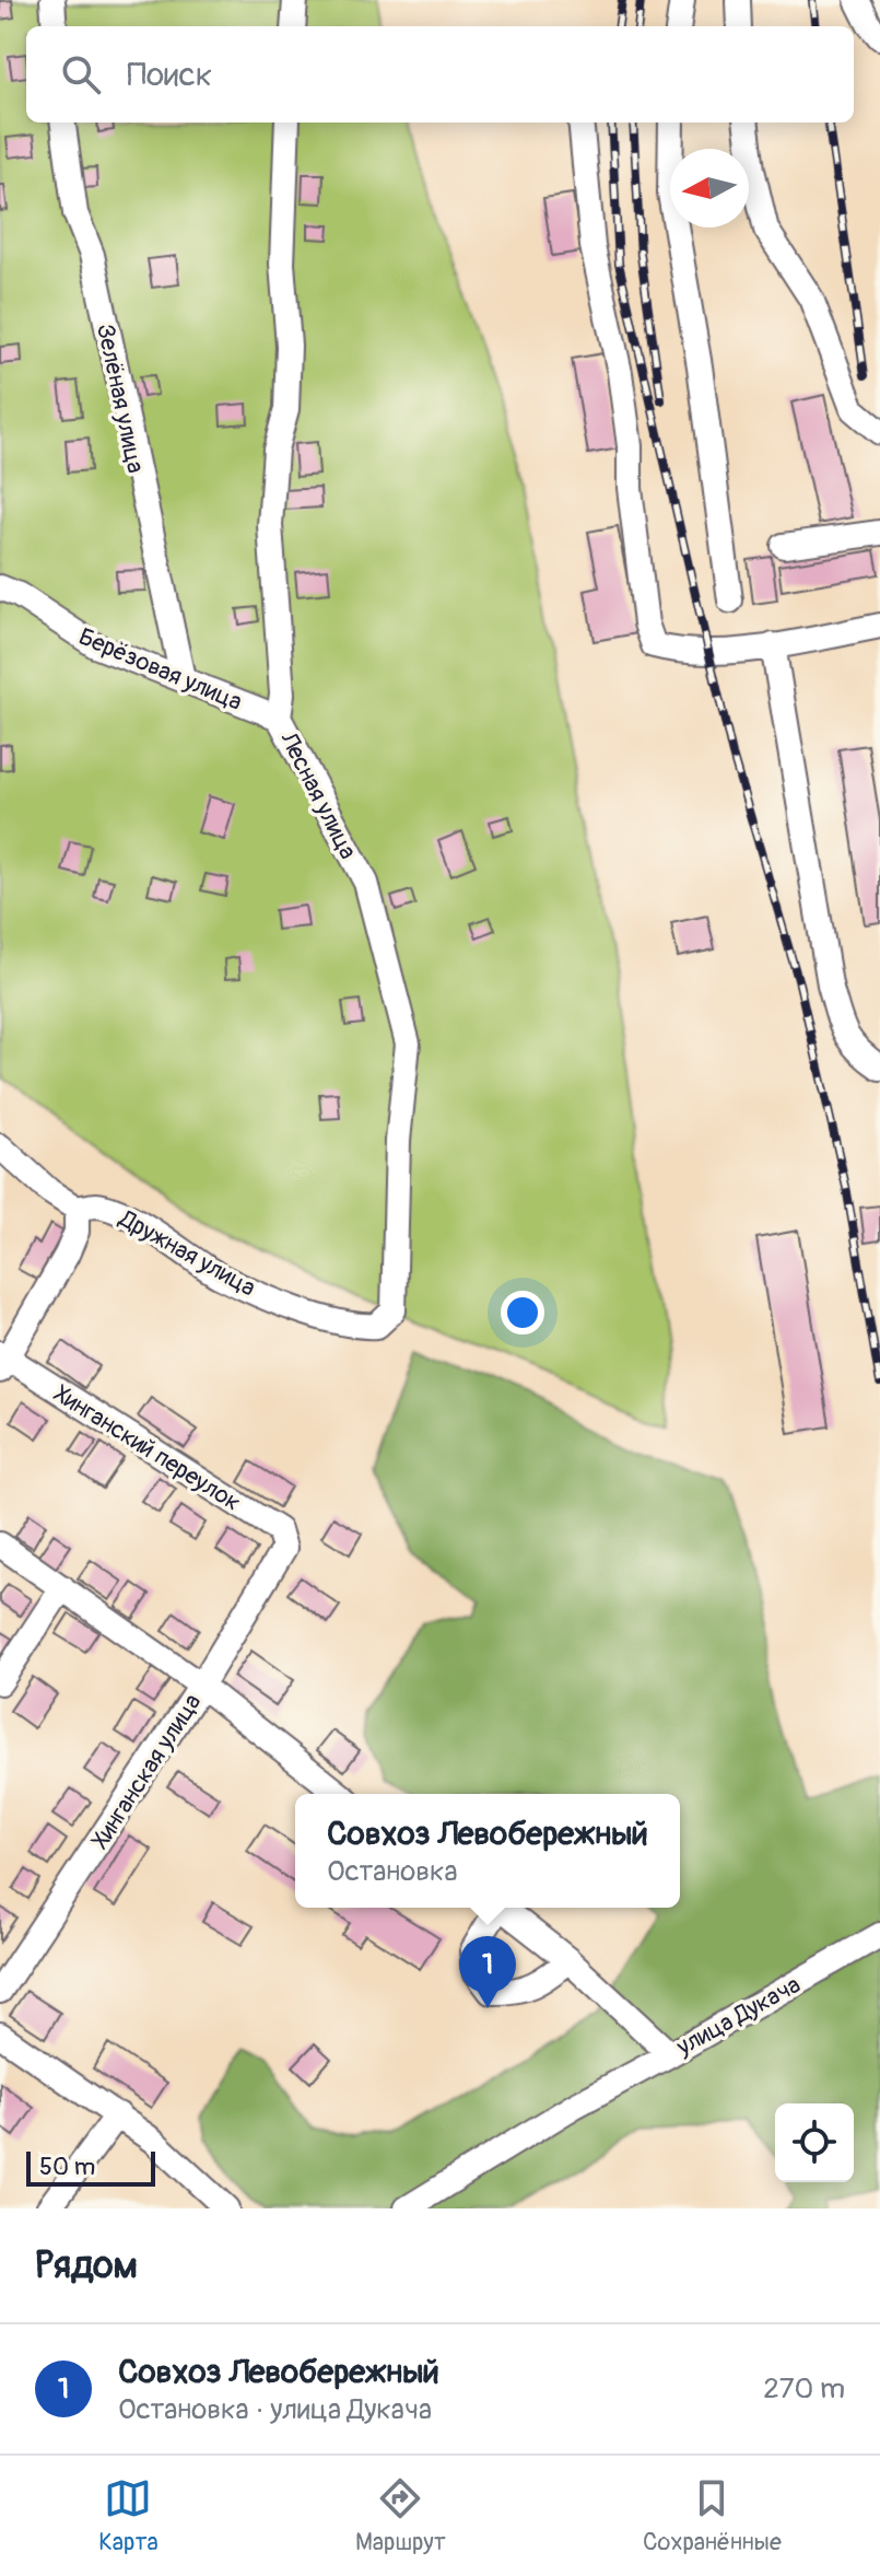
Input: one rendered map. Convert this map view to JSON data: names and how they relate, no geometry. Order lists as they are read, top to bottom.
{
  "streets": {
    "street": [
      "Зелёная улица",
      "Берёзовая улица",
      "Лесная улица",
      "Дружная улица",
      "Хинганский переулок",
      "Хинганская улица",
      "улица Дукача"
    ]
  },
  "crossings": [
    ["Зелёная улица", "Берёзовая улица"],
    ["Берёзовая улица", "Лесная улица"],
    ["Лесная улица", "Дружная улица"],
    ["Хинганский переулок", "Хинганская улица"]
  ],
  "scale_bar": "50 m",
  "north": "left",
  "page": {
    "search": "Поиск",
    "popup": ["Совхоз Левобережный", "Остановка"],
    "pins": "1",
    "scale": "50 m",
    "heading": "Рядом",
    "list": [
      {
        "mark": "1",
        "name": "Совхоз Левобережный",
        "note": "Остановка · улица Дукача",
        "value": "270 m"
      }
    ],
    "nav": ["Карта", "Маршрут", "Сохранённые"]
  }
}
